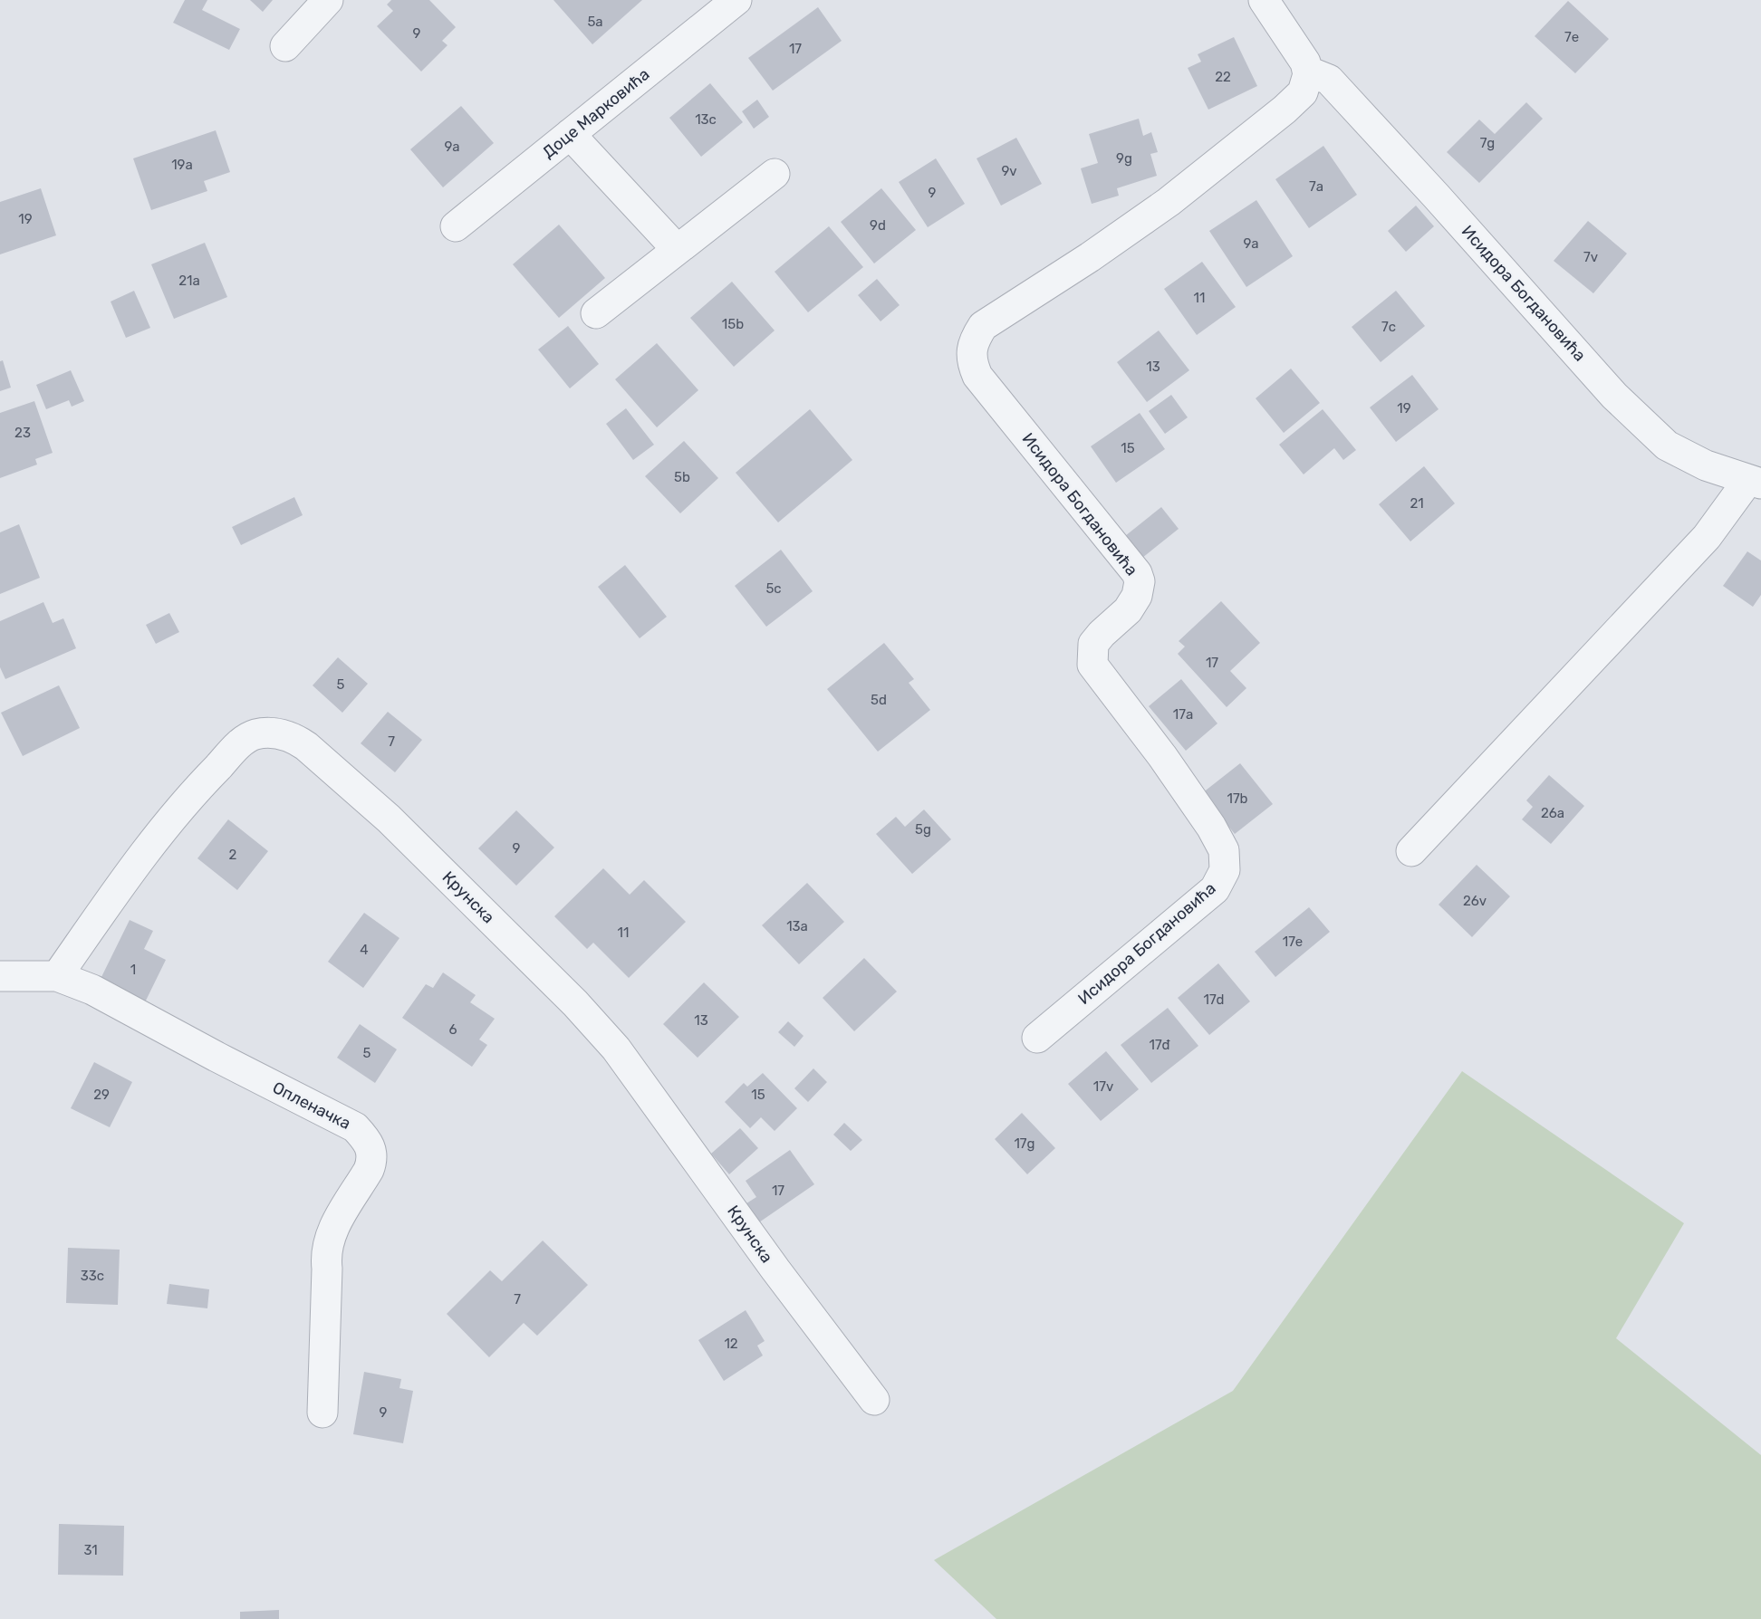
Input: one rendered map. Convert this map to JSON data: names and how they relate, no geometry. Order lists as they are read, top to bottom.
{
  "streets": {
    "street": [
      "Доце Марковића",
      "Исидора Богдановића",
      "Крунска",
      "Опленачка"
    ]
  },
  "crossings": [
    ["Крунска", "Опленачка"]
  ],
  "house_numbers": [
    "5a",
    "9",
    "7e",
    "17",
    "22",
    "13c",
    "7g",
    "9a",
    "9g",
    "19a",
    "9v",
    "7a",
    "9",
    "19",
    "9d",
    "9a",
    "7v",
    "21a",
    "11",
    "15b",
    "7c",
    "13",
    "19",
    "23",
    "15",
    "5b",
    "21",
    "5c",
    "17",
    "5",
    "5d",
    "17a",
    "7",
    "17b",
    "26a",
    "5g",
    "9",
    "2",
    "26v",
    "13a",
    "11",
    "17e",
    "4",
    "1",
    "17d",
    "13",
    "6",
    "17đ",
    "5",
    "17v",
    "29",
    "15",
    "17g",
    "17",
    "33c",
    "7",
    "12",
    "9",
    "31"
  ]
}
